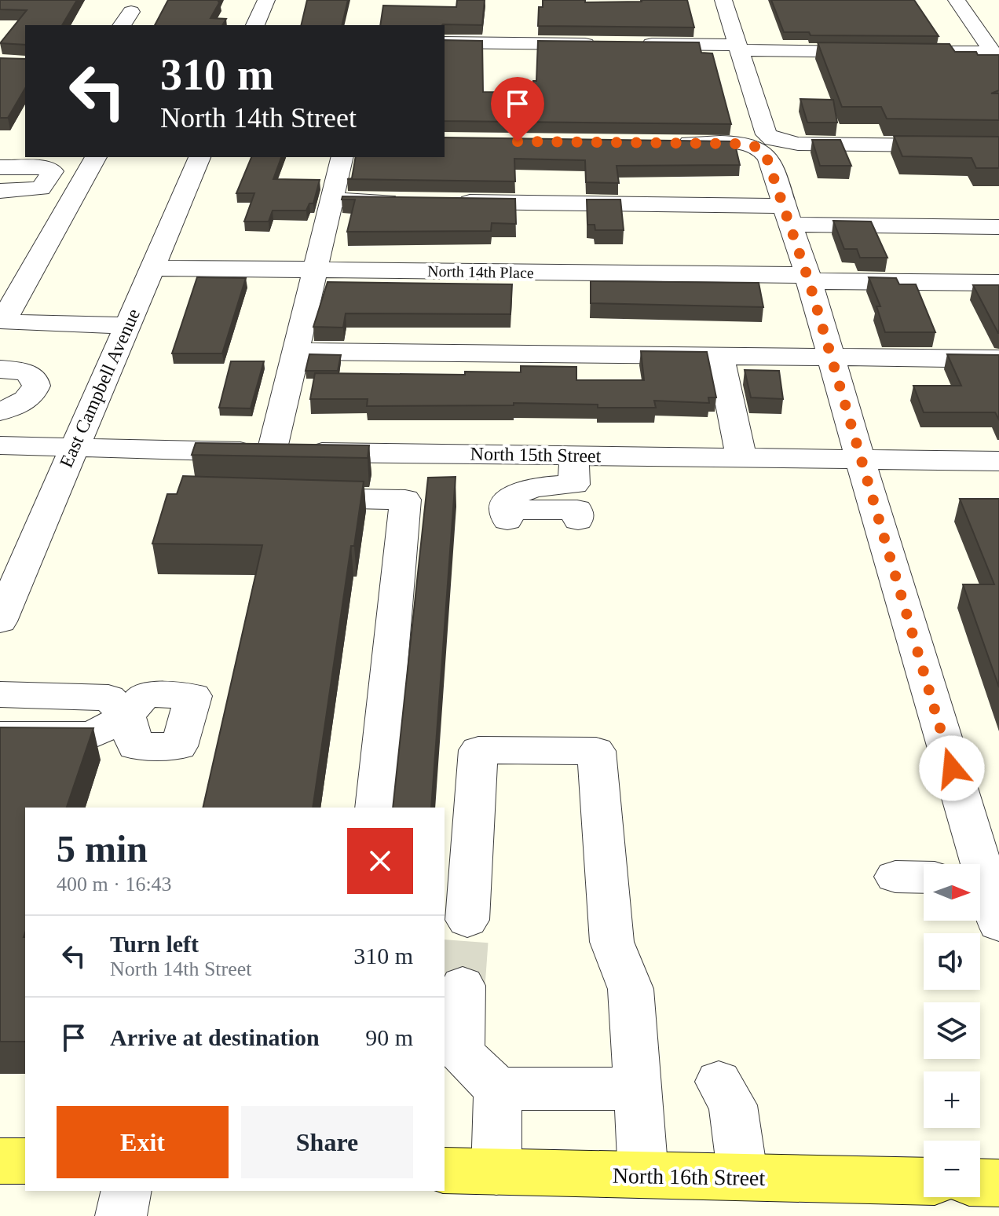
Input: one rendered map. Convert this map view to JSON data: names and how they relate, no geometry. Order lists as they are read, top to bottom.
{
  "streets": {
    "main road": ["North 16th Street"],
    "street": ["North 14th Place", "East Campbell Avenue", "North 15th Street"]
  },
  "crossings": [
    ["North 14th Place", "East Campbell Avenue"],
    ["East Campbell Avenue", "North 15th Street"]
  ],
  "north": "right",
  "page": {
    "turn": ["310 m", "North 14th Street"],
    "heading": ["5 min", "400 m · 16:43"],
    "map_buttons": ["+", "−"],
    "list": [
      {
        "name": "Turn left",
        "note": "North 14th Street",
        "value": "310 m"
      },
      {
        "name": "Arrive at destination",
        "value": "90 m"
      }
    ],
    "buttons": ["Exit", "Share"]
  }
}
